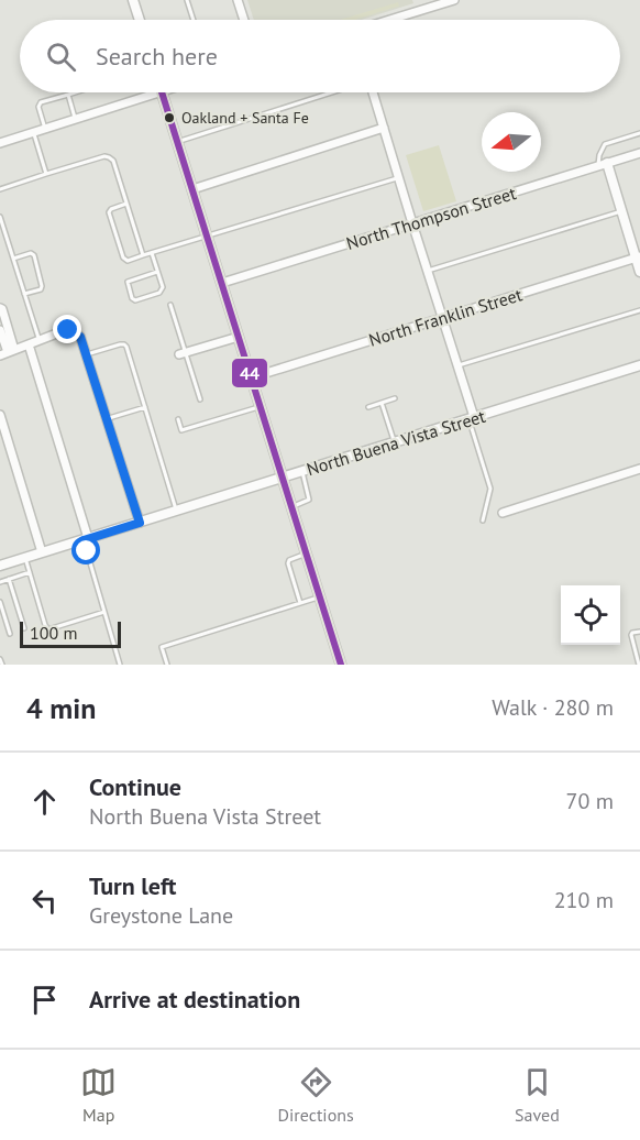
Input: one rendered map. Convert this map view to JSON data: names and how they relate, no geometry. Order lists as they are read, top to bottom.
{
  "streets": {
    "street": ["North Thompson Street", "North Franklin Street", "North Buena Vista Street"]
  },
  "places": ["Oakland + Santa Fe"],
  "lines": ["transit line 44"],
  "scale_bar": "100 m",
  "north": "left",
  "page": {
    "search": "Search here",
    "scale": "100 m",
    "heading": ["4 min", "Walk · 280 m"],
    "list": [
      ["Continue", "North Buena Vista Street", "70 m"],
      ["Turn left", "Greystone Lane", "210 m"],
      "Arrive at destination"
    ],
    "nav": ["Map", "Directions", "Saved"]
  }
}
